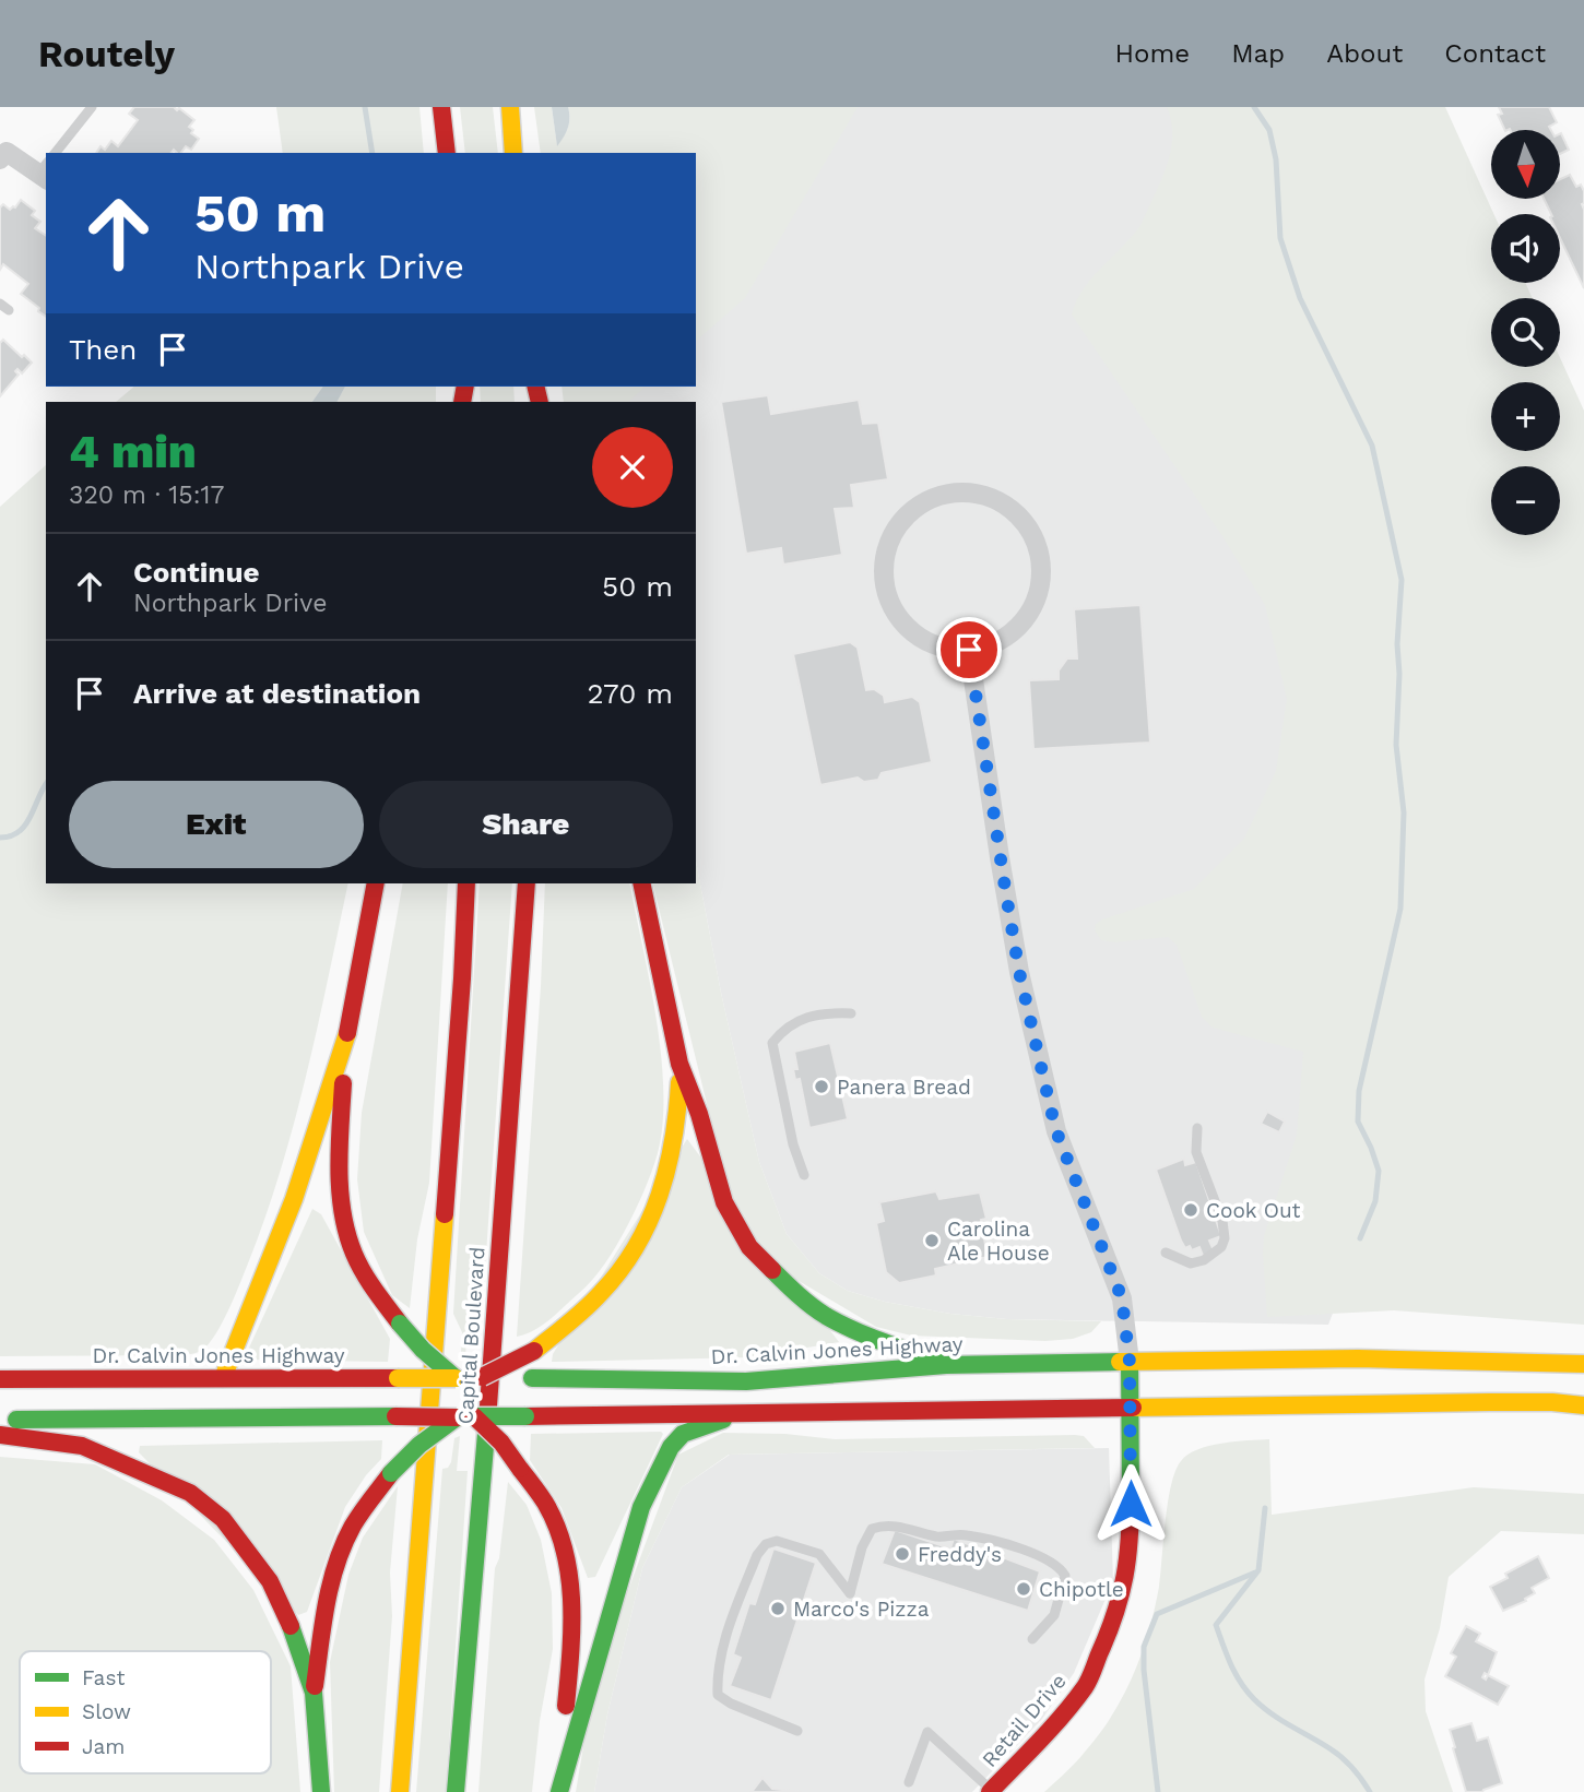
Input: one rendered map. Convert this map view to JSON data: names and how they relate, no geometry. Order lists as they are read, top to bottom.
{
  "streets": {
    "main road": ["Capital Boulevard", "Dr. Calvin Jones Highway", "Retail Drive"]
  },
  "crossings": [
    ["Dr. Calvin Jones Highway", "Retail Drive"]
  ],
  "places": [
    "Panera Bread",
    "Cook Out",
    "Carolina Ale House",
    "Freddy's",
    "Chipotle",
    "Marco's Pizza"
  ],
  "legend": ["Fast", "Slow", "Jam"],
  "north": "bottom",
  "page": {
    "header": "Routely",
    "nav": [
      "Home",
      "Map",
      "About",
      "Contact"
    ],
    "map_buttons": ["+", "−"],
    "turn": ["50 m", "Northpark Drive"],
    "then": "Then",
    "heading": ["4 min", "320 m · 15:17"],
    "list": [
      {
        "name": "Continue",
        "note": "Northpark Drive",
        "value": "50 m"
      },
      {
        "name": "Arrive at destination",
        "value": "270 m"
      }
    ],
    "buttons": ["Exit", "Share"]
  }
}
